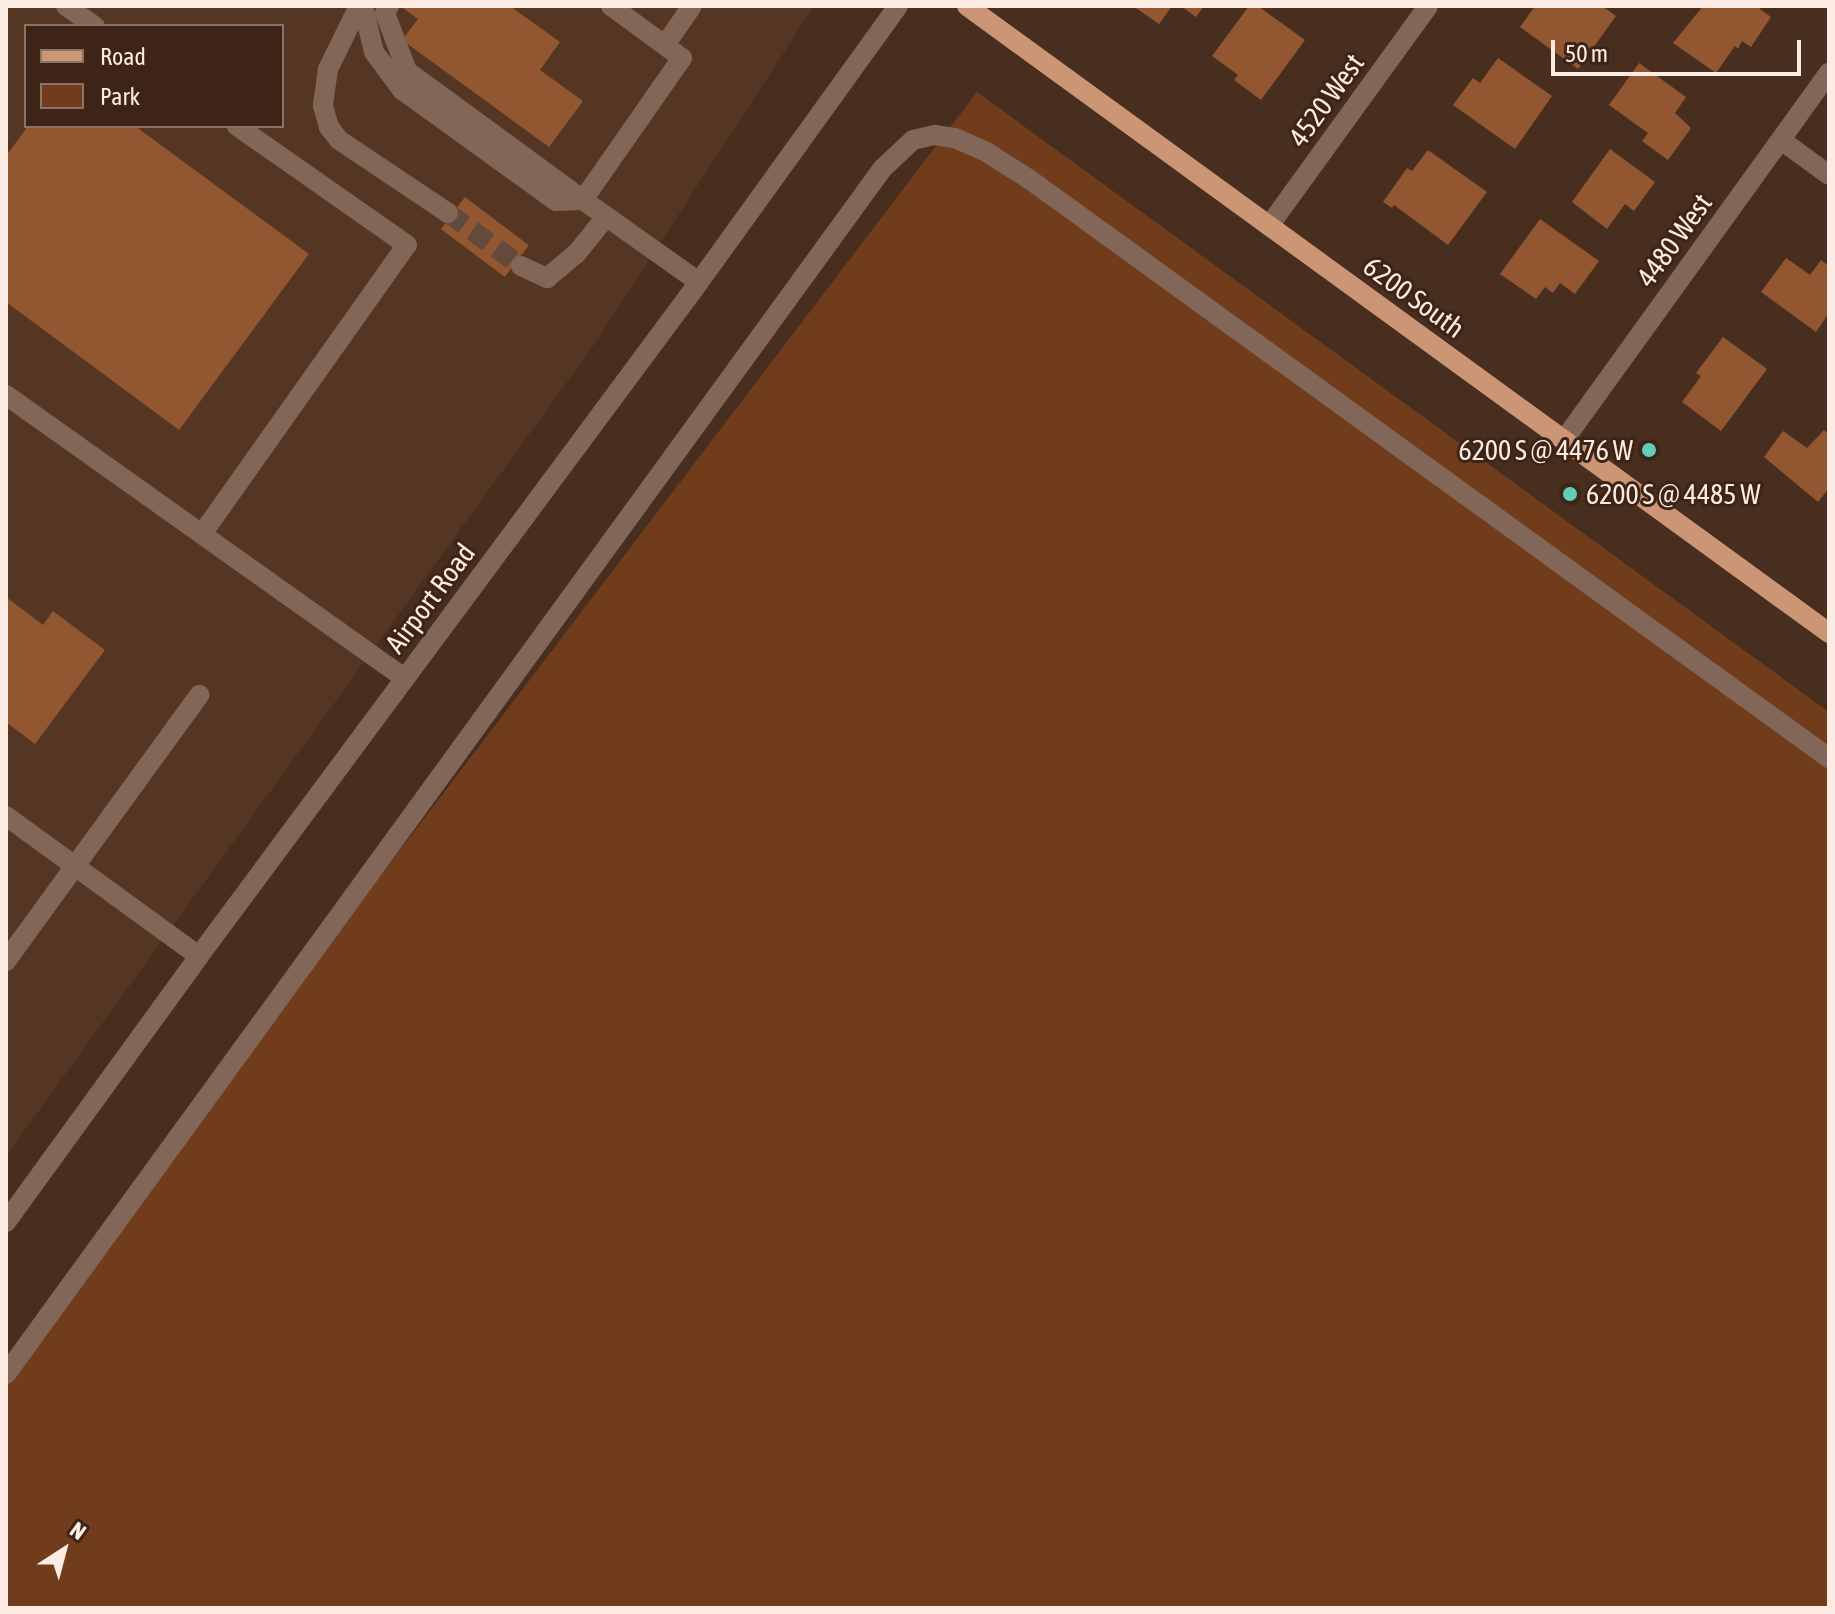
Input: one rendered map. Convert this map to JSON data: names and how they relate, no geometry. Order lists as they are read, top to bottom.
{
  "streets": {
    "main road": ["6200 South"],
    "street": ["4520 West", "4480 West", "Airport Road"]
  },
  "crossings": [
    ["4520 West", "6200 South"],
    ["4480 West", "6200 South"]
  ],
  "places": ["6200 S @ 4476 W", "6200 S @ 4485 W"],
  "legend": ["Road", "Park"],
  "scale_bar": "50 m",
  "north": "top right"
}
